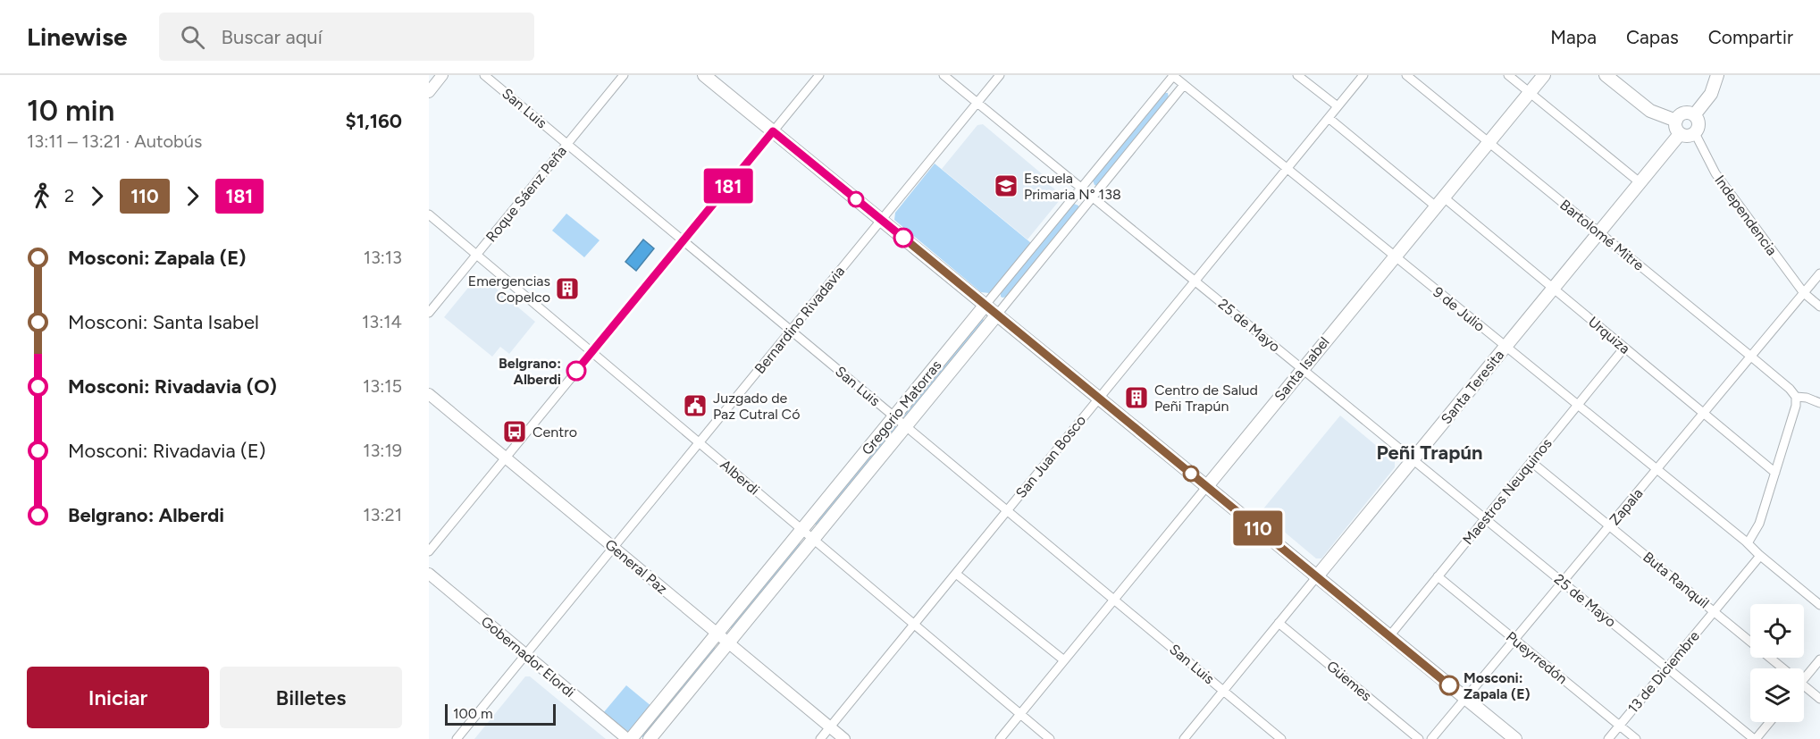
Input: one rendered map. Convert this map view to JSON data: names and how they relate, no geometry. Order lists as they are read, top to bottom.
{
  "streets": {
    "main road": ["Santa Isabel", "Santa Teresita", "Gregorio Matorras"],
    "street": [
      "San Luis",
      "Roque Sáenz Peña",
      "Independencia",
      "Bartolomé Mitre",
      "9 de Julio",
      "Bernardino Rivadavia",
      "25 de Mayo",
      "Urquiza",
      "San Juan Bosco",
      "Alberdi",
      "Maestros Neuquinos",
      "Zapala",
      "General Paz",
      "Buta Ranquil",
      "Gobernador Elordi",
      "Pueyrredón",
      "13 de Diciembre",
      "Güemes"
    ]
  },
  "crossings": [
    ["San Luis", "Roque Sáenz Peña"],
    ["San Luis", "Bernardino Rivadavia"],
    ["San Luis", "Santa Isabel"],
    ["San Luis", "Santa Teresita"],
    ["San Luis", "Gregorio Matorras"],
    ["San Luis", "San Juan Bosco"],
    ["Roque Sáenz Peña", "Alberdi"],
    ["Independencia", "Santa Teresita"],
    ["Independencia", "Zapala"],
    ["Bartolomé Mitre", "Santa Isabel"],
    ["Bartolomé Mitre", "Santa Teresita"],
    ["Bartolomé Mitre", "Zapala"],
    ["9 de Julio", "Santa Isabel"],
    ["9 de Julio", "Santa Teresita"],
    ["9 de Julio", "Gregorio Matorras"],
    ["9 de Julio", "San Juan Bosco"],
    ["9 de Julio", "Maestros Neuquinos"],
    ["9 de Julio", "Zapala"],
    ["9 de Julio", "13 de Diciembre"],
    ["Bernardino Rivadavia", "25 de Mayo"],
    ["Bernardino Rivadavia", "Alberdi"],
    ["Bernardino Rivadavia", "General Paz"],
    ["Bernardino Rivadavia", "Gobernador Elordi"],
    ["25 de Mayo", "Santa Isabel"],
    ["25 de Mayo", "Santa Teresita"],
    ["25 de Mayo", "Gregorio Matorras"],
    ["25 de Mayo", "San Juan Bosco"],
    ["25 de Mayo", "Maestros Neuquinos"],
    ["25 de Mayo", "Zapala"],
    ["25 de Mayo", "13 de Diciembre"],
    ["Urquiza", "Santa Isabel"],
    ["Urquiza", "Santa Teresita"],
    ["Urquiza", "San Juan Bosco"],
    ["Urquiza", "Maestros Neuquinos"],
    ["Urquiza", "Zapala"],
    ["Santa Isabel", "Alberdi"],
    ["Santa Teresita", "Güemes"],
    ["Gregorio Matorras", "Alberdi"],
    ["Gregorio Matorras", "General Paz"],
    ["Gregorio Matorras", "Gobernador Elordi"],
    ["San Juan Bosco", "Alberdi"],
    ["San Juan Bosco", "General Paz"],
    ["Maestros Neuquinos", "Buta Ranquil"],
    ["Maestros Neuquinos", "Pueyrredón"],
    ["Zapala", "Buta Ranquil"],
    ["Zapala", "Pueyrredón"],
    ["Buta Ranquil", "13 de Diciembre"],
    ["Pueyrredón", "13 de Diciembre"]
  ],
  "districts": ["Peñi Trapún"],
  "places": {
    "school or university": ["Escuela Primaria N° 138"],
    "building": ["Emergencias Copelco", "Centro de Salud Peñi Trapún"],
    "other": ["Belgrano: Alberdi", "Mosconi: Zapala (E)"],
    "public building": ["Juzgado de Paz Cutral Có"],
    "bus stop": ["Centro"]
  },
  "lines": ["bus line 181", "bus line 110"],
  "scale_bar": "100 m",
  "page": {
    "header": "Linewise",
    "search": "Buscar aquí",
    "nav": ["Mapa", "Capas", "Compartir"],
    "heading": ["10 min", "13:11 – 13:21 · Autobús", "$1,160"],
    "on_map": ["110", "181"],
    "legs": ["2", "110", "181"],
    "list": [
      {
        "name": "Mosconi: Zapala (E)",
        "value": "13:13"
      },
      {
        "name": "Mosconi: Santa Isabel",
        "value": "13:14"
      },
      {
        "name": "Mosconi: Rivadavia (O)",
        "value": "13:15"
      },
      {
        "name": "Mosconi: Rivadavia (E)",
        "value": "13:19"
      },
      {
        "name": "Belgrano: Alberdi",
        "value": "13:21"
      }
    ],
    "buttons": ["Iniciar", "Billetes"],
    "scale": "100 m"
  }
}
